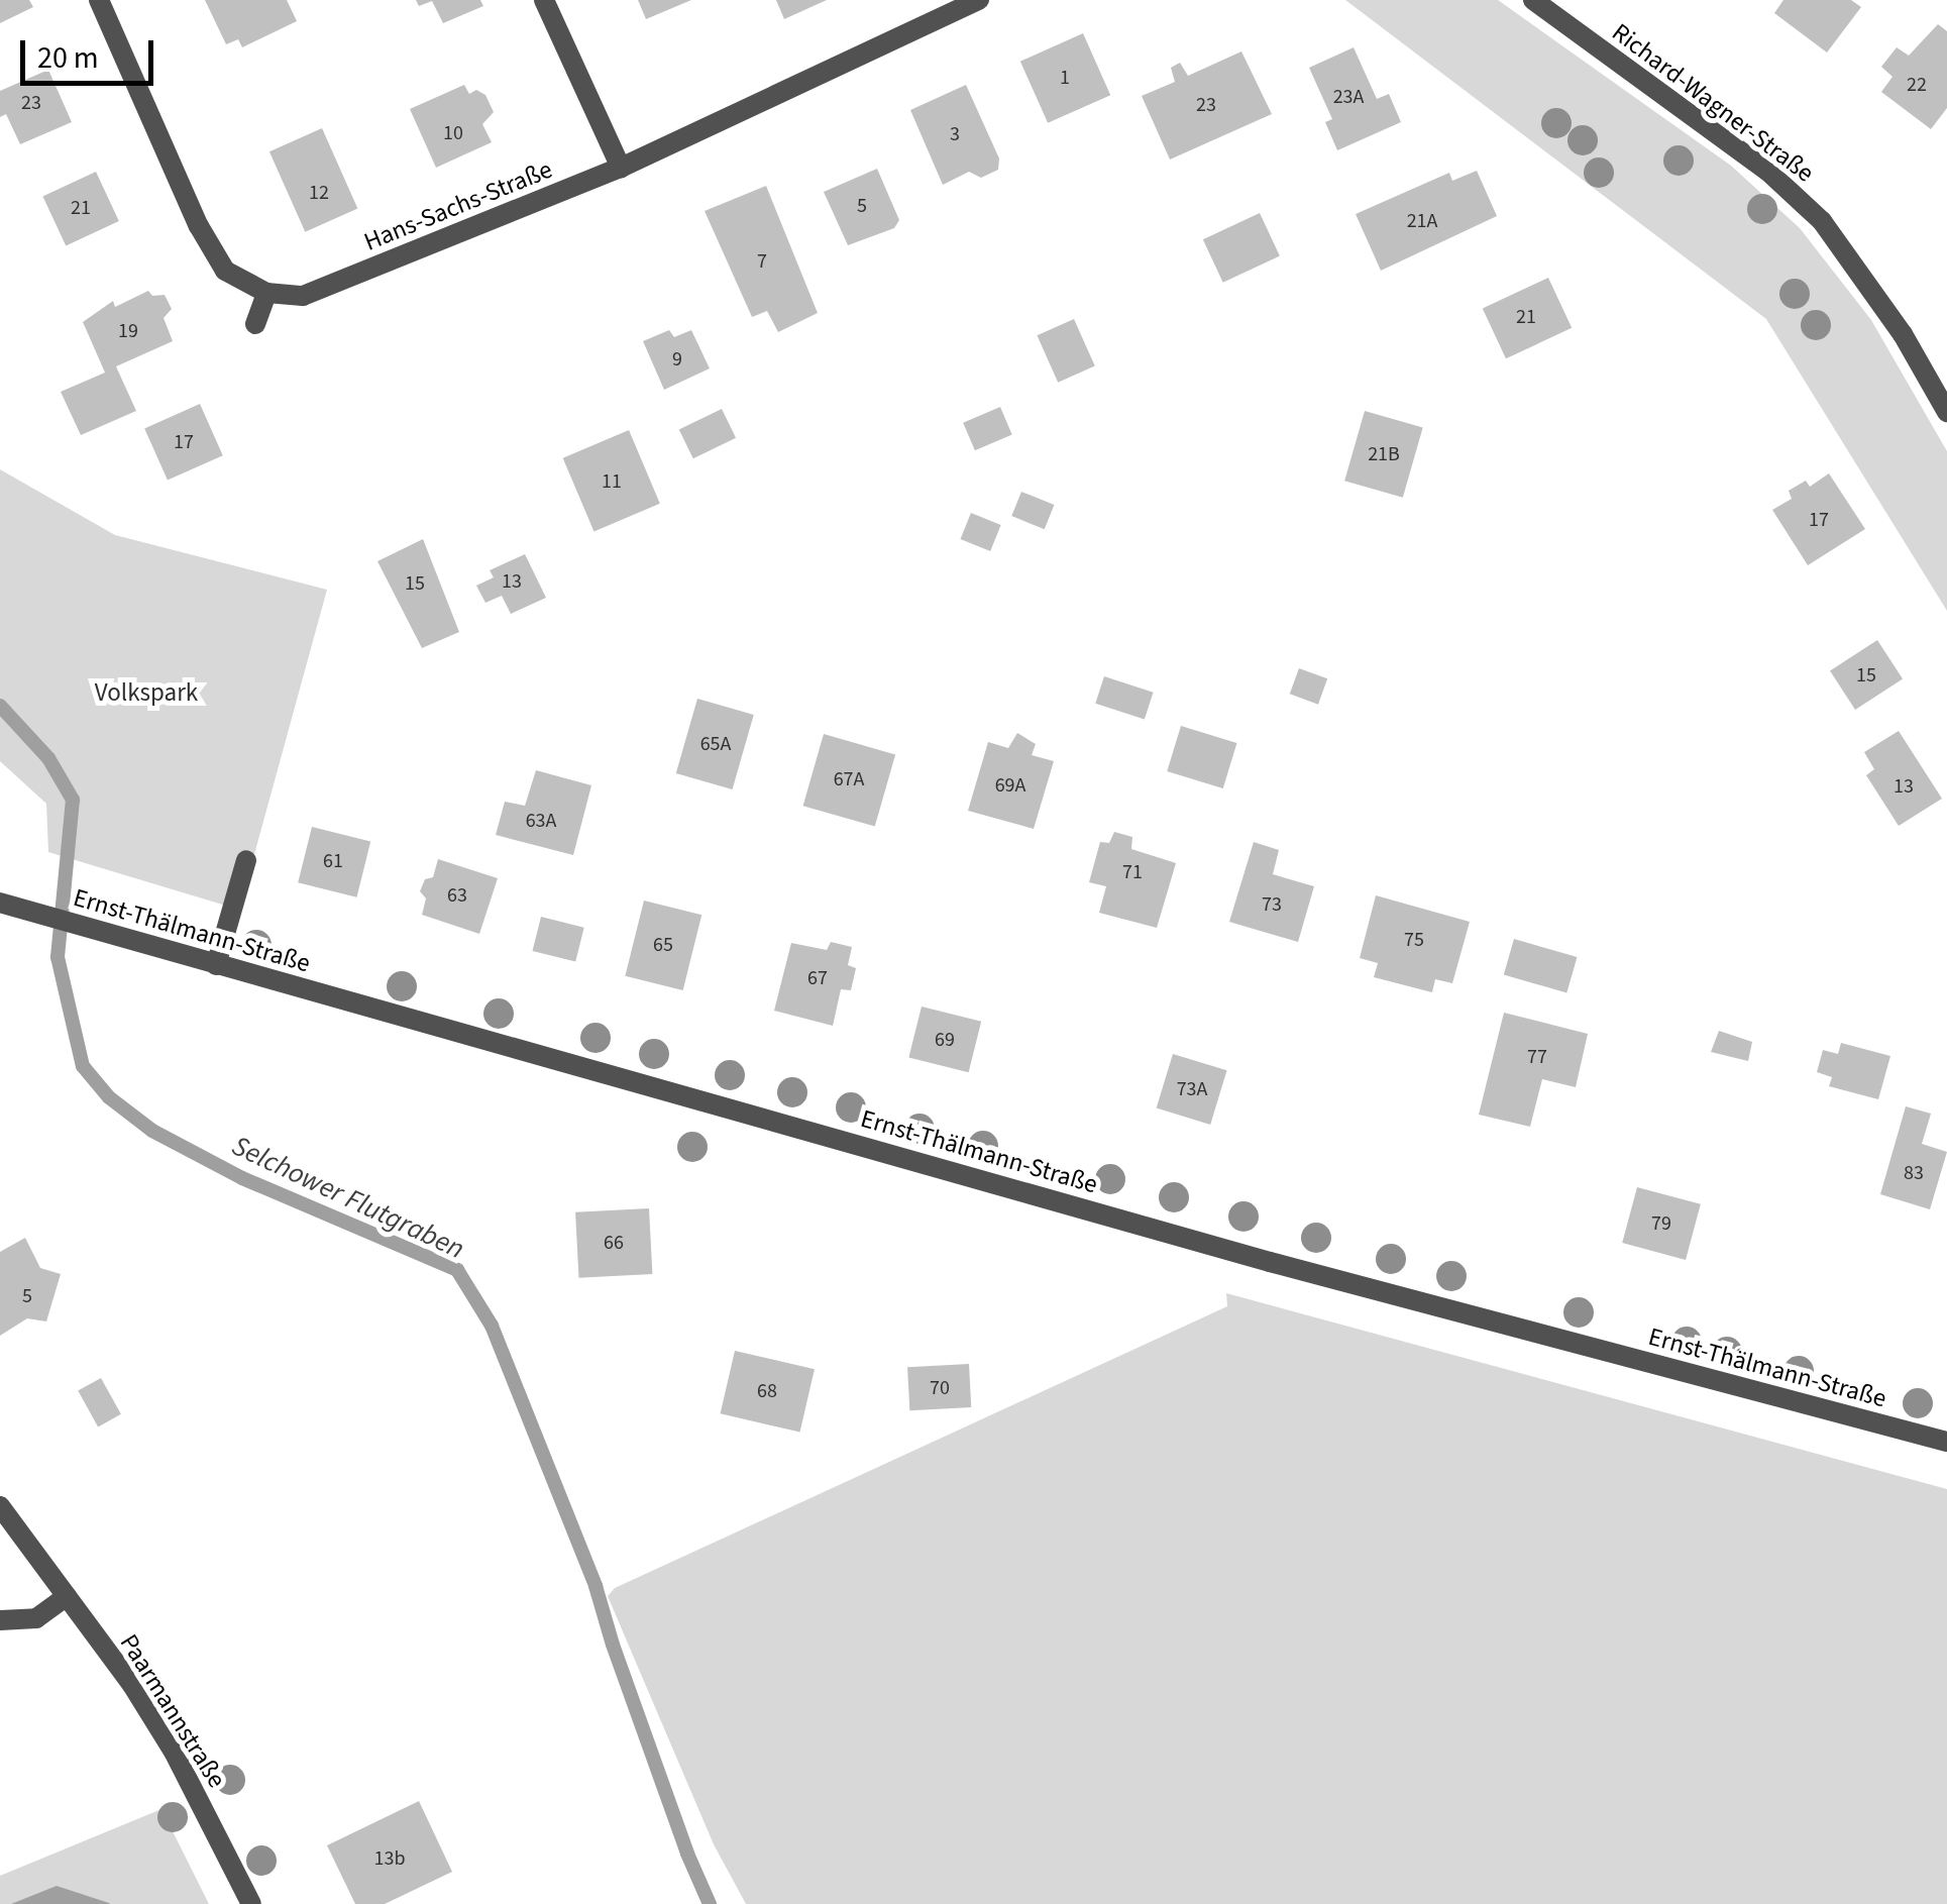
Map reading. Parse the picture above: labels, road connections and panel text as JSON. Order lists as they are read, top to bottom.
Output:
{
  "streets": {
    "street": [
      "Richard-Wagner-Straße",
      "Hans-Sachs-Straße",
      "Ernst-Thälmann-Straße",
      "Paarmannstraße"
    ]
  },
  "water": ["Selchower Flutgraben"],
  "parks": ["Volkspark"],
  "house_numbers": [
    "1",
    "22",
    "23A",
    "23",
    "23",
    "10",
    "3",
    "12",
    "5",
    "21",
    "21A",
    "7",
    "21",
    "19",
    "9",
    "17",
    "21B",
    "11",
    "17",
    "13",
    "15",
    "15",
    "65A",
    "67A",
    "69A",
    "13",
    "63A",
    "61",
    "71",
    "63",
    "73",
    "75",
    "65",
    "67",
    "69",
    "77",
    "73A",
    "83",
    "79",
    "66",
    "5",
    "70",
    "68",
    "13b"
  ],
  "scale_bar": "20 m"
}
